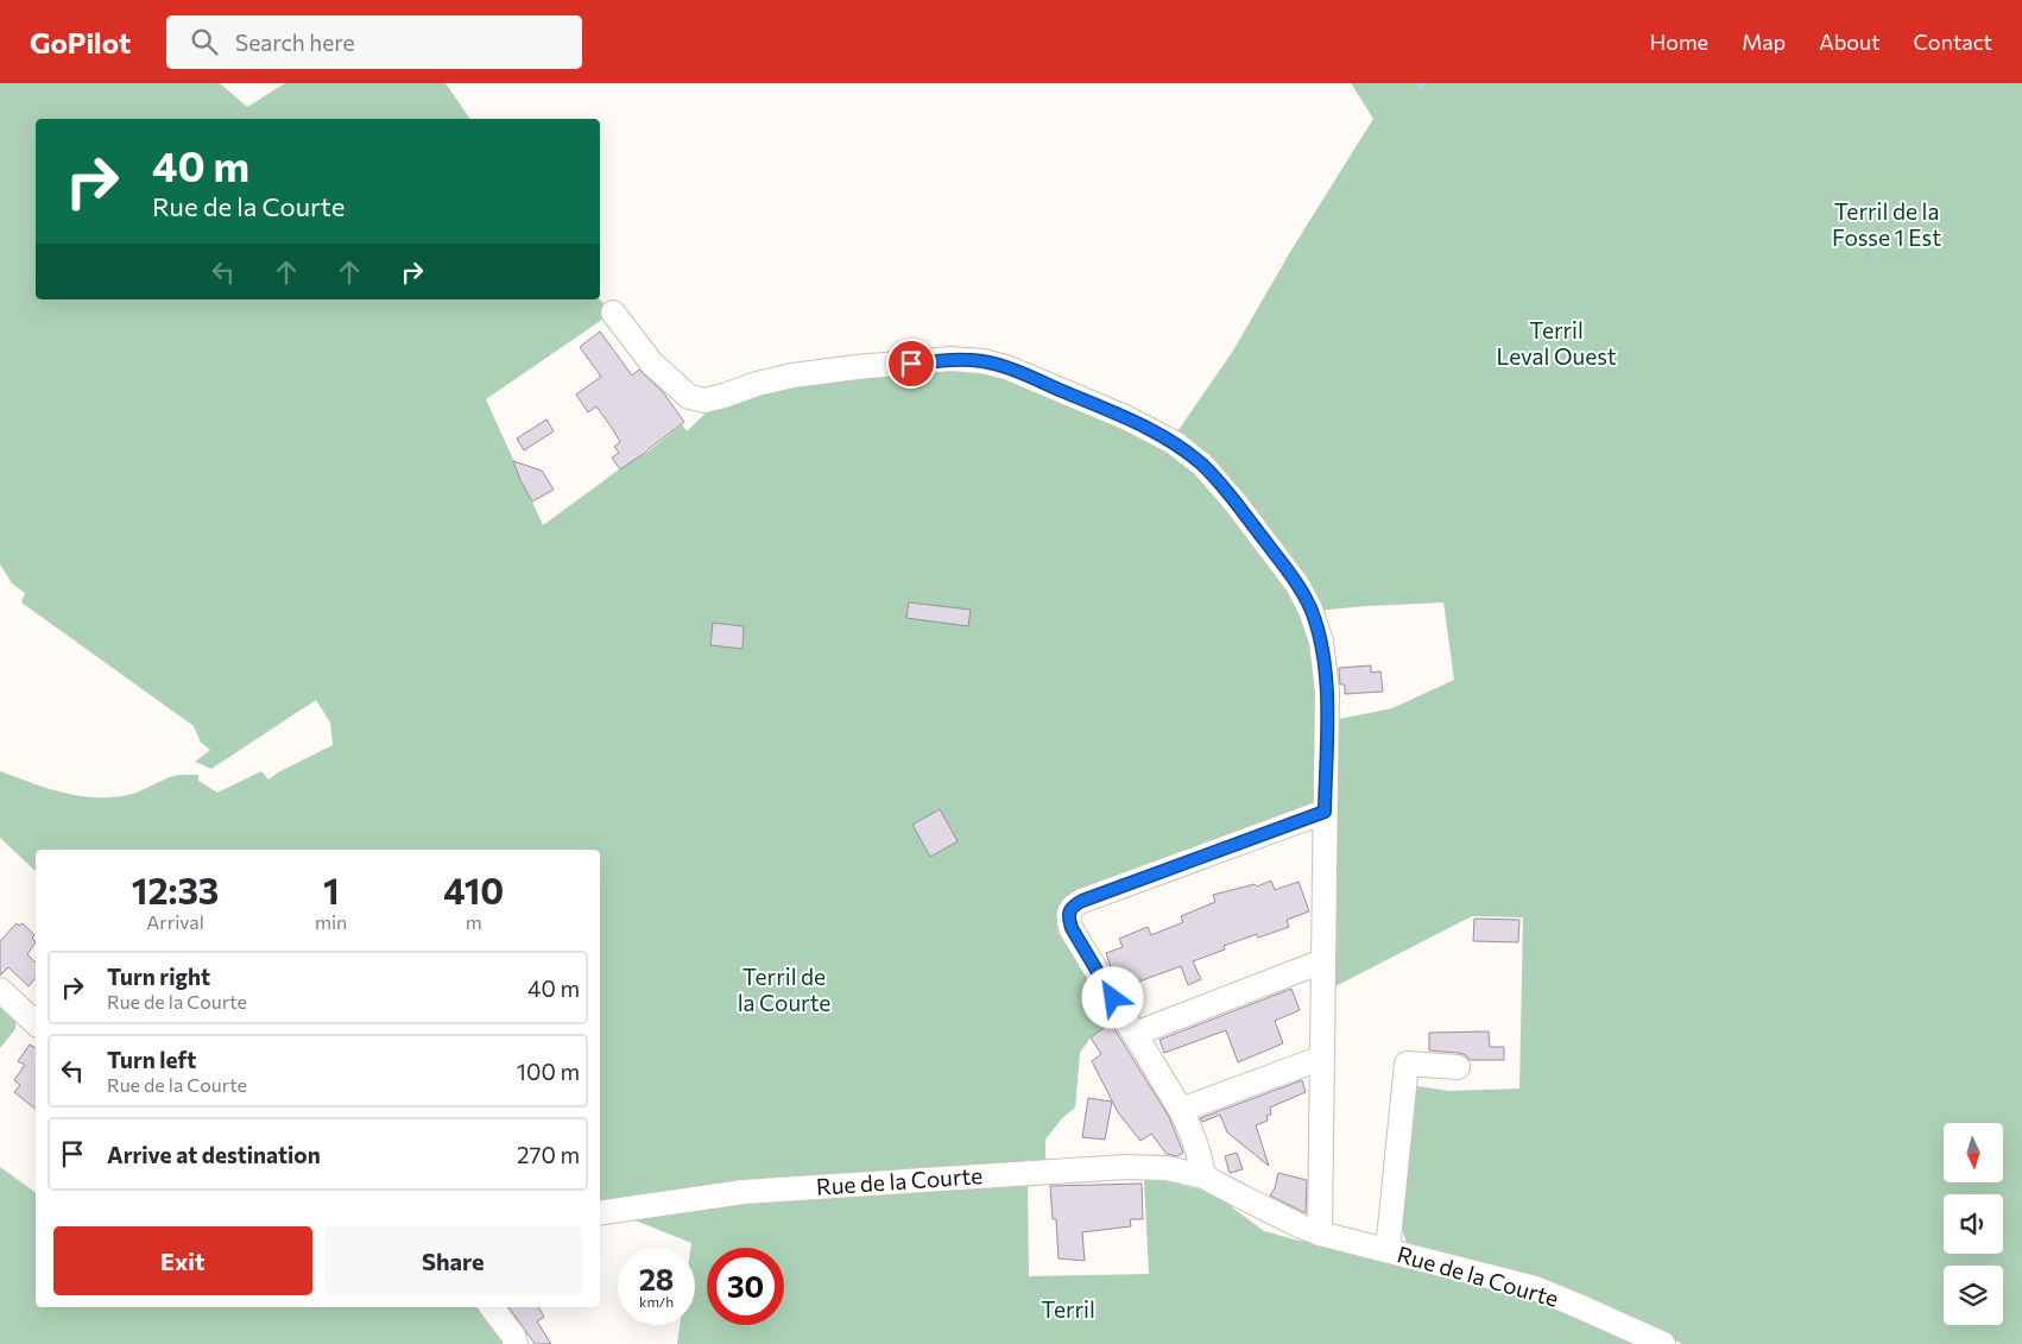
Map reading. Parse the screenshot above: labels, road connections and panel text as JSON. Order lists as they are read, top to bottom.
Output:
{
  "streets": {
    "street": ["Rue de la Courte"]
  },
  "parks": [
    "Terril de la Fosse 1 Est",
    "Terril Leval Ouest",
    "Terril de la Courte",
    "Terril"
  ],
  "north": "bottom",
  "page": {
    "header": "GoPilot",
    "search": "Search here",
    "nav": [
      "Home",
      "Map",
      "About",
      "Contact"
    ],
    "turn": ["40 m", "Rue de la Courte"],
    "eta": [
      "12:33",
      "Arrival",
      "1",
      "min",
      "410",
      "m"
    ],
    "list": [
      {
        "name": "Turn right",
        "note": "Rue de la Courte",
        "value": "40 m"
      },
      {
        "name": "Turn left",
        "note": "Rue de la Courte",
        "value": "100 m"
      },
      {
        "name": "Arrive at destination",
        "value": "270 m"
      }
    ],
    "buttons": ["Exit", "Share"],
    "speed": "28 km/h",
    "limit": "30"
  }
}
